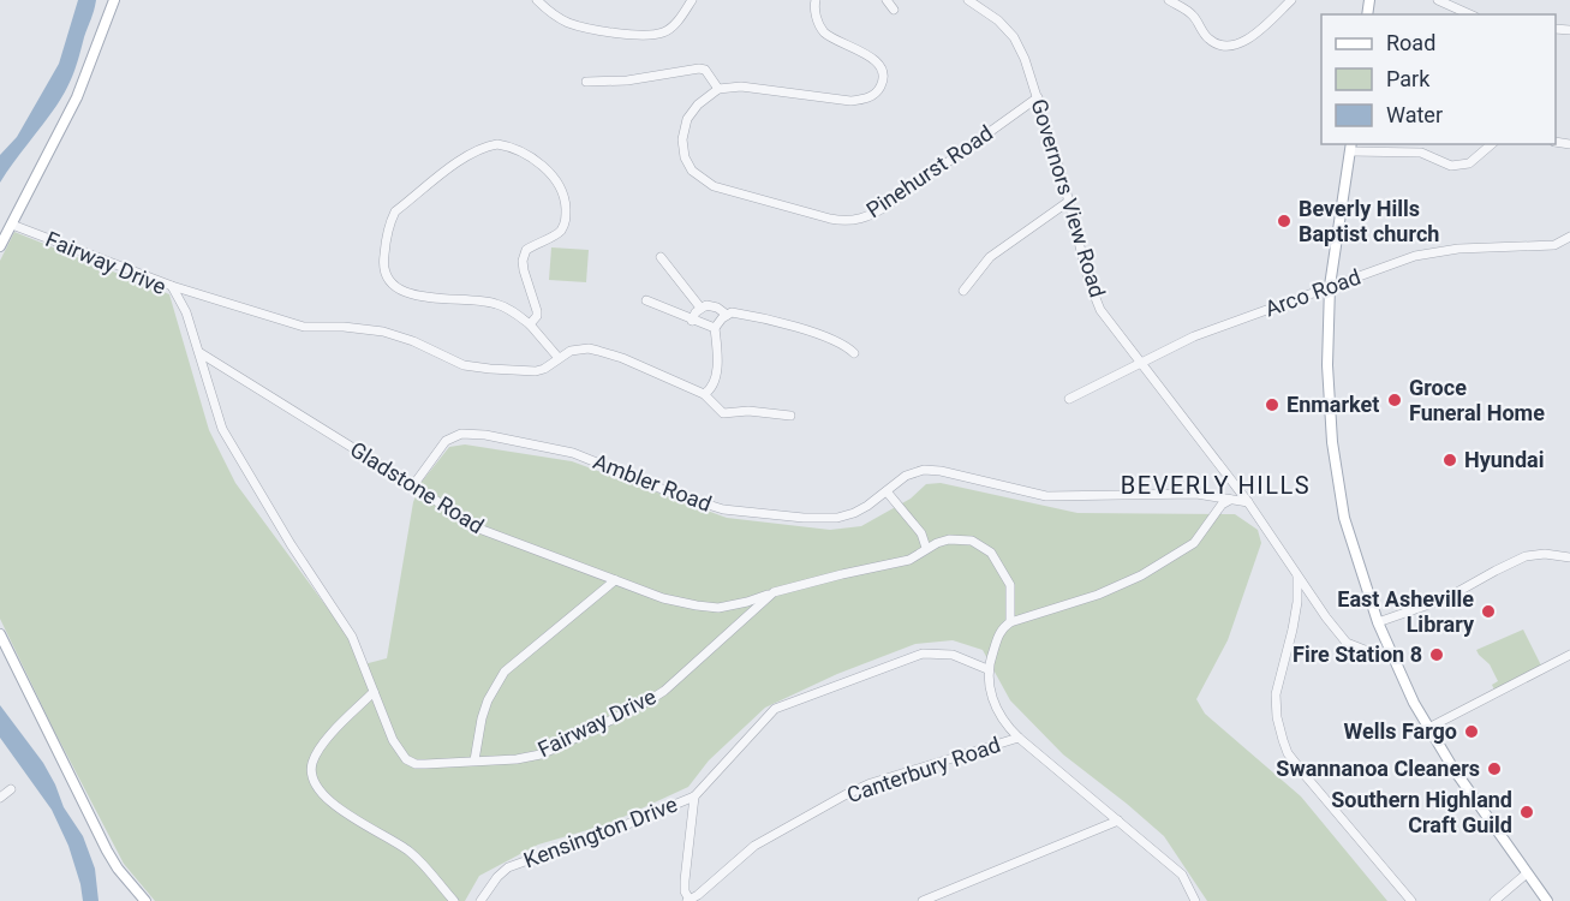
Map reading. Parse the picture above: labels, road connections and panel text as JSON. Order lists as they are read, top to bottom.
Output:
{
  "streets": {
    "street": [
      "Pinehurst Road",
      "Governors View Road",
      "Fairway Drive",
      "Arco Road",
      "Ambler Road",
      "Gladstone Road",
      "Canterbury Road",
      "Kensington Drive"
    ]
  },
  "crossings": [
    ["Pinehurst Road", "Governors View Road"],
    ["Governors View Road", "Arco Road"],
    ["Governors View Road", "Ambler Road"],
    ["Fairway Drive", "Gladstone Road"],
    ["Ambler Road", "Gladstone Road"]
  ],
  "districts": ["BEVERLY HILLS"],
  "places": [
    "Beverly Hills Baptist church",
    "Groce Funeral Home",
    "Enmarket",
    "Hyundai",
    "East Asheville Library",
    "Fire Station 8",
    "Wells Fargo",
    "Swannanoa Cleaners",
    "Southern Highland Craft Guild"
  ],
  "legend": ["Road", "Park", "Water"]
}
